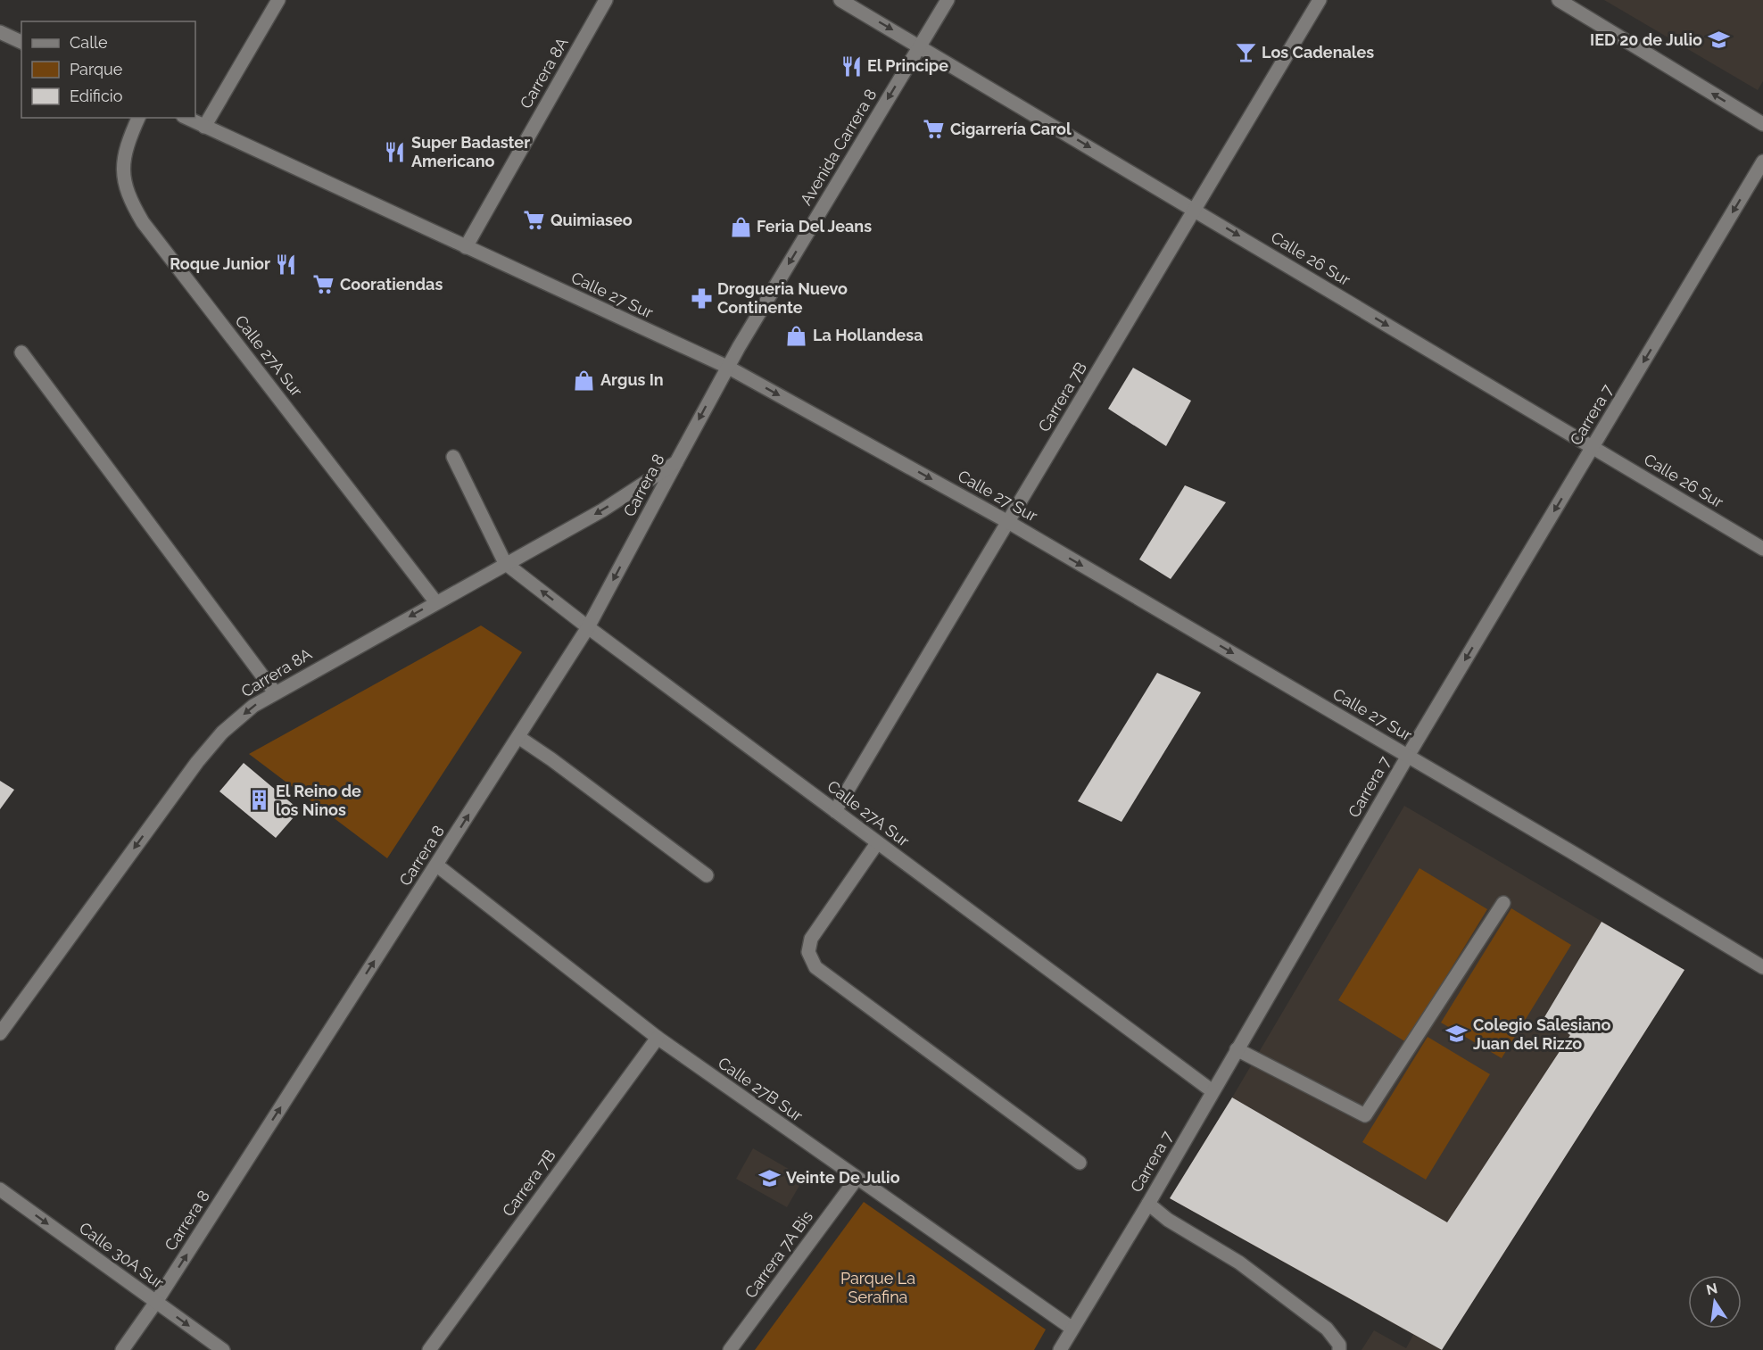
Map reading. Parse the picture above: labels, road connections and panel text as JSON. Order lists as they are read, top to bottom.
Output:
{
  "streets": {
    "street": [
      "Carrera 8A",
      "Avenida Carrera 8",
      "Calle 26 Sur",
      "Calle 27 Sur",
      "Calle 27A Sur",
      "Carrera 7B",
      "Carrera 7",
      "Carrera 8",
      "Calle 27B Sur",
      "Carrera 7A Bis",
      "Calle 30A Sur"
    ]
  },
  "crossings": [
    ["Carrera 8A", "Calle 27 Sur"],
    ["Carrera 8A", "Calle 27A Sur"],
    ["Carrera 8A", "Carrera 8"],
    ["Avenida Carrera 8", "Calle 26 Sur"],
    ["Avenida Carrera 8", "Calle 27 Sur"],
    ["Avenida Carrera 8", "Carrera 8"],
    ["Calle 26 Sur", "Carrera 7B"],
    ["Calle 26 Sur", "Carrera 7"],
    ["Calle 27 Sur", "Carrera 7B"],
    ["Calle 27 Sur", "Carrera 7"],
    ["Calle 27 Sur", "Carrera 8"],
    ["Calle 27A Sur", "Carrera 7B"],
    ["Calle 27A Sur", "Carrera 7"],
    ["Calle 27A Sur", "Carrera 8"],
    ["Carrera 7B", "Calle 27B Sur"],
    ["Carrera 7", "Calle 27B Sur"],
    ["Carrera 8", "Calle 27B Sur"],
    ["Carrera 8", "Calle 30A Sur"],
    ["Calle 27B Sur", "Carrera 7A Bis"]
  ],
  "one_way": [
    "Carrera 8A",
    "Avenida Carrera 8",
    "Calle 26 Sur",
    "Calle 27 Sur",
    "Carrera 7",
    "Calle 30A Sur"
  ],
  "parks": ["Parque La Serafina"],
  "places": {
    "school or university": ["IED 20 de Julio", "Colegio Salesiano Juan del Rizzo", "Veinte De Julio"],
    "bar": ["Los Cadenales"],
    "restaurant": ["El Principe", "Super Badaster Americano", "Roque Junior"],
    "supermarket": ["Cigarrería Carol", "Quimiaseo", "Cooratiendas"],
    "shop": ["Feria Del Jeans", "La Hollandesa", "Argus In"],
    "pharmacy": ["Drogueria Nuevo Continente"],
    "building": ["El Reino de los Ninos"]
  },
  "legend": ["Calle", "Parque", "Edificio"],
  "north": "top"
}
